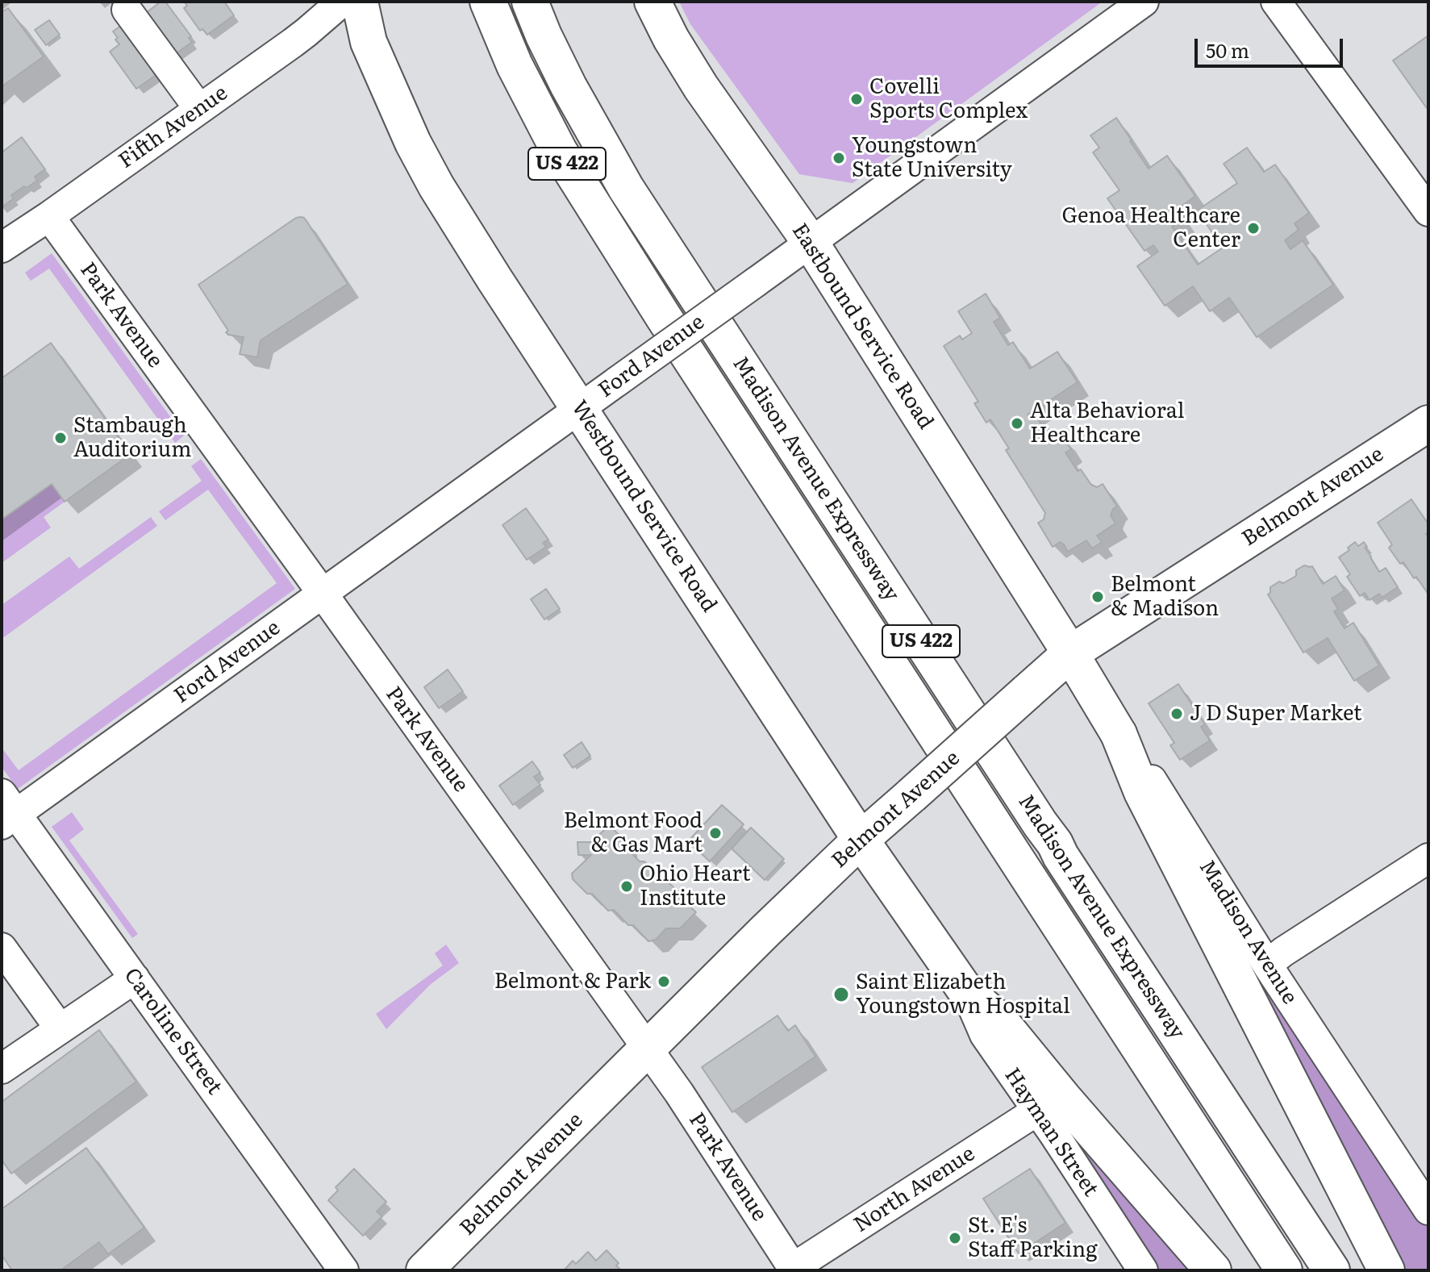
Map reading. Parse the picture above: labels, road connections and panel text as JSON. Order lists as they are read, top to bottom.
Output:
{
  "streets": {
    "main road": [
      "US 422",
      "Eastbound Service Road",
      "Madison Avenue Expressway",
      "Belmont Avenue",
      "Westbound Service Road",
      "Madison Avenue"
    ],
    "street": [
      "Fifth Avenue",
      "Park Avenue",
      "Ford Avenue",
      "Caroline Street",
      "Hayman Street",
      "North Avenue"
    ]
  },
  "crossings": [
    ["Fifth Avenue", "Park Avenue"],
    ["Park Avenue", "Ford Avenue"],
    ["Park Avenue", "Belmont Avenue"],
    ["Park Avenue", "North Avenue"],
    ["Eastbound Service Road", "Ford Avenue"],
    ["Eastbound Service Road", "Belmont Avenue"],
    ["Eastbound Service Road", "Madison Avenue"],
    ["Ford Avenue", "Westbound Service Road"],
    ["Ford Avenue", "Caroline Street"],
    ["Belmont Avenue", "Westbound Service Road"],
    ["Belmont Avenue", "Madison Avenue"],
    ["Westbound Service Road", "Hayman Street"],
    ["Westbound Service Road", "North Avenue"],
    ["Hayman Street", "North Avenue"]
  ],
  "places": [
    "Covelli Sports Complex",
    "Youngstown State University",
    "Genoa Healthcare Center",
    "Alta Behavioral Healthcare",
    "Stambaugh Auditorium",
    "Belmont & Madison",
    "J D Super Market",
    "Belmont Food & Gas Mart",
    "Ohio Heart Institute",
    "Belmont & Park",
    "Saint Elizabeth Youngstown Hospital",
    "St. E's Staff Parking"
  ],
  "scale_bar": "50 m"
}
